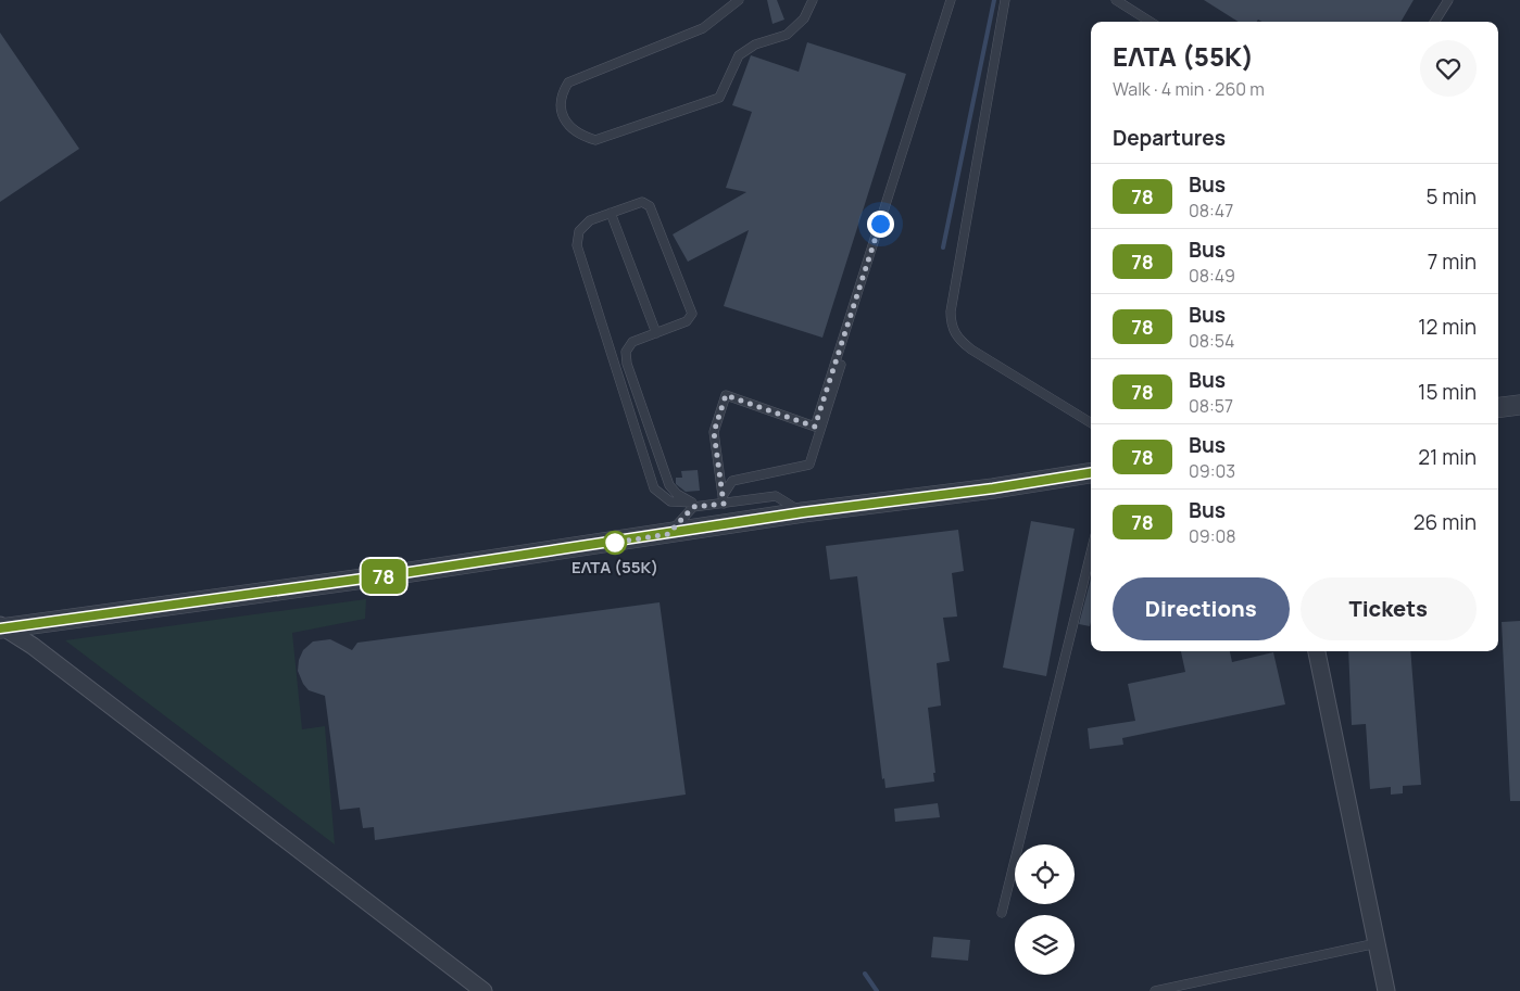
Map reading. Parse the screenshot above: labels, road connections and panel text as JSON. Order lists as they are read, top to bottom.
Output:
{
  "places": ["ΕΛΤΑ (55Κ)"],
  "lines": ["bus line 78"],
  "page": {
    "on_map": "78",
    "heading": [
      ["ΕΛΤΑ (55Κ)", "Walk · 4 min · 260 m"],
      "Departures"
    ],
    "list": [
      {
        "mark": "78",
        "name": "Bus",
        "note": "08:47",
        "value": "5 min"
      },
      {
        "mark": "78",
        "name": "Bus",
        "note": "08:49",
        "value": "7 min"
      },
      {
        "mark": "78",
        "name": "Bus",
        "note": "08:54",
        "value": "12 min"
      },
      {
        "mark": "78",
        "name": "Bus",
        "note": "08:57",
        "value": "15 min"
      },
      {
        "mark": "78",
        "name": "Bus",
        "note": "09:03",
        "value": "21 min"
      },
      {
        "mark": "78",
        "name": "Bus",
        "note": "09:08",
        "value": "26 min"
      }
    ],
    "buttons": ["Directions", "Tickets"]
  }
}
